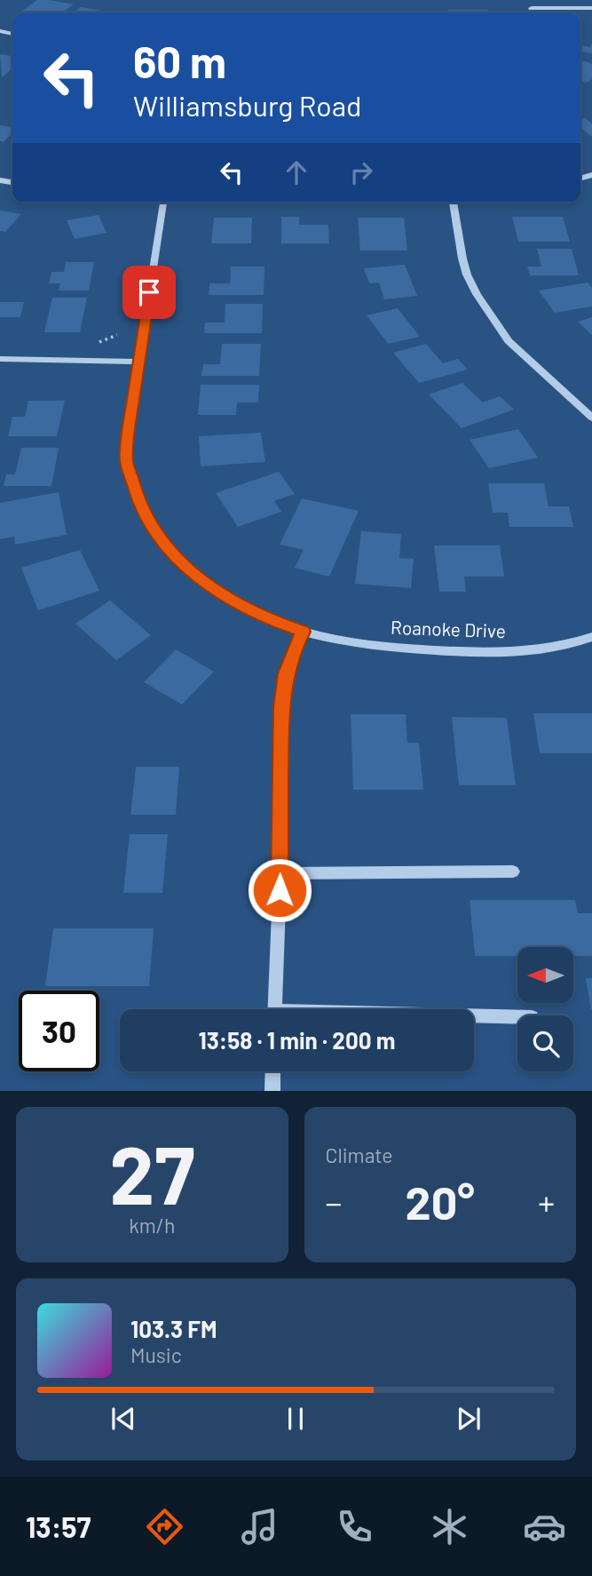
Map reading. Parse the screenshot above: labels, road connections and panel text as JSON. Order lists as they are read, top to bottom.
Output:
{
  "streets": {
    "street": ["Roanoke Drive"]
  },
  "north": "left",
  "page": {
    "turn": ["60 m", "Williamsburg Road"],
    "limit": "30",
    "trip": "13:58 · 1 min · 200 m",
    "tile": [
      ["27", "km/h"],
      "Climate"
    ],
    "heat": ["−", "20°", "+"],
    "song": ["103.3 FM", "Music"],
    "tabs": "13:57"
  }
}
